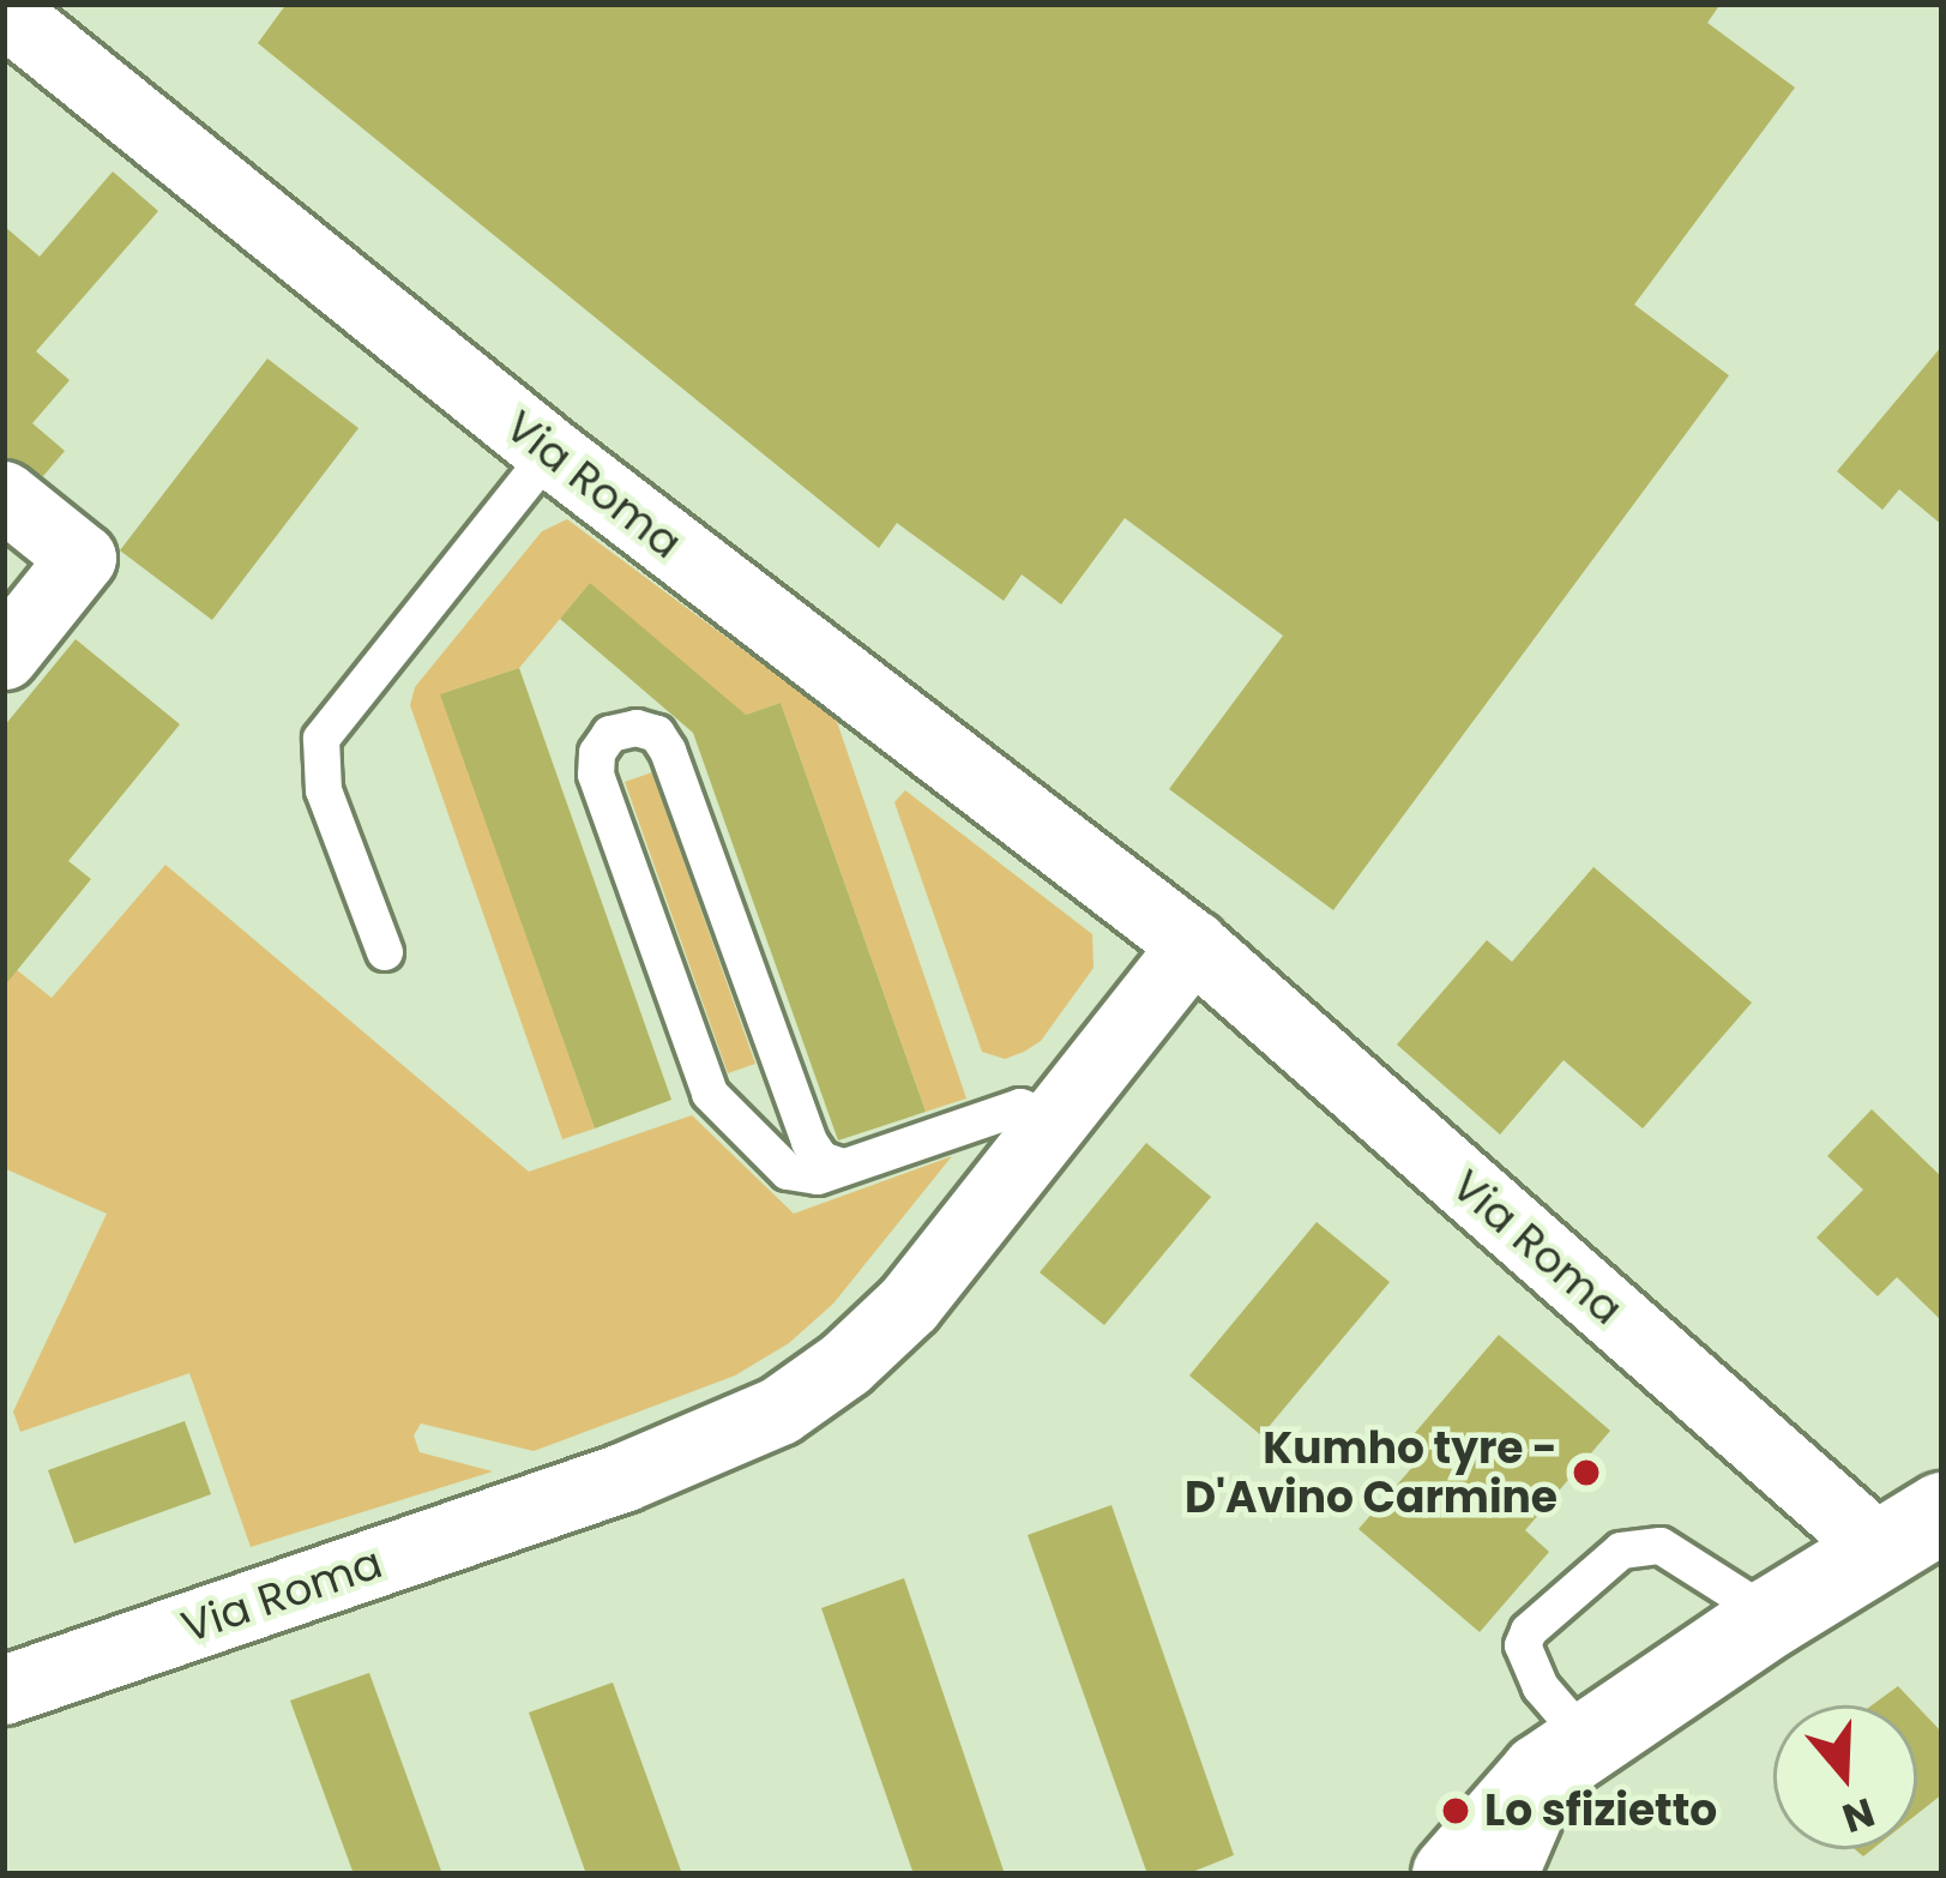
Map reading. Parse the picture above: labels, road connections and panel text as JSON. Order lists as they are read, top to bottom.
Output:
{
  "streets": {
    "street": ["Via Roma"]
  },
  "places": ["Kumho tyre - D'Avino Carmine", "Lo sfizietto"],
  "north": "bottom"
}
